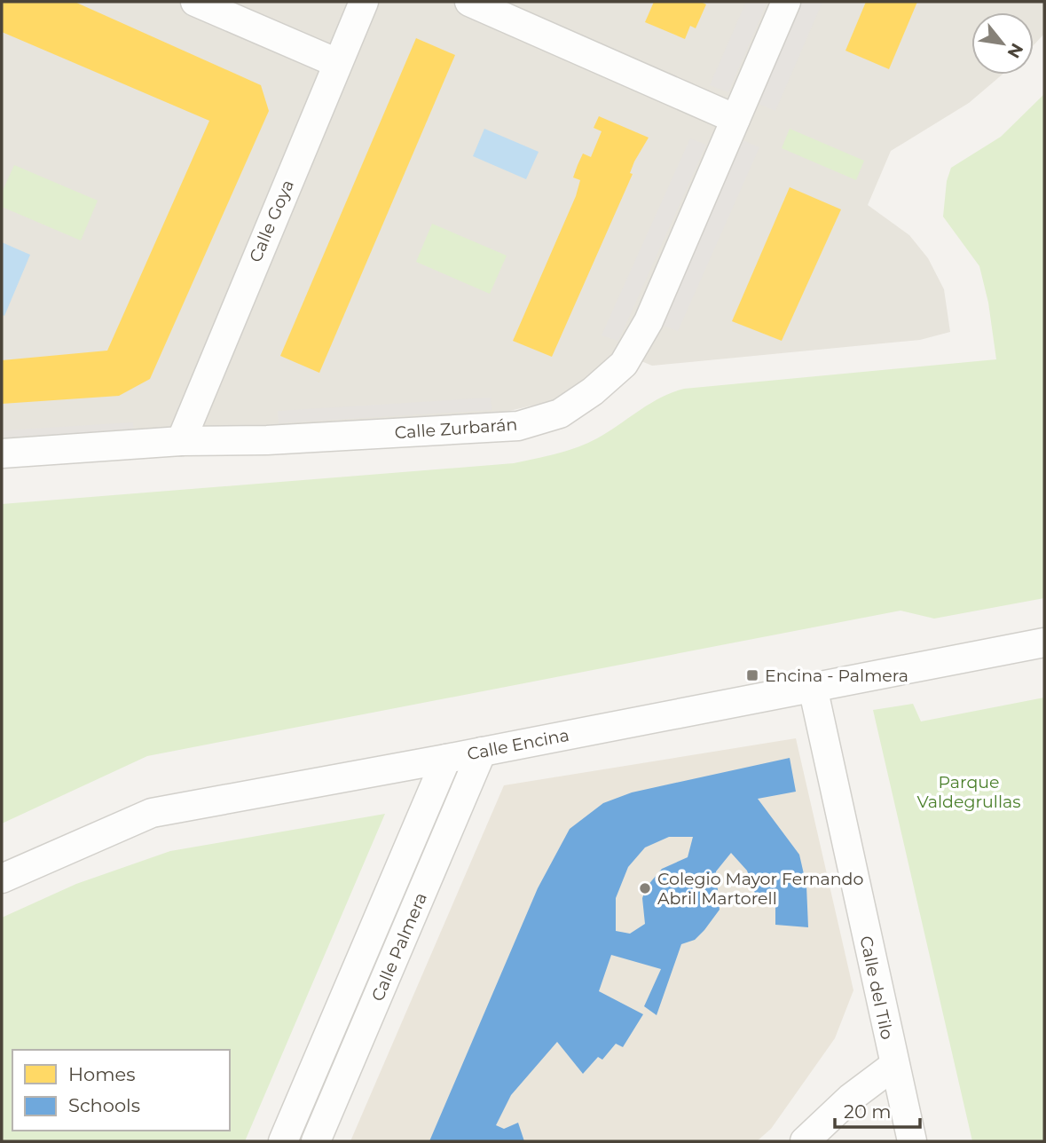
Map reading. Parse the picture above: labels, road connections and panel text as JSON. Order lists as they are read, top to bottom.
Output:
{
  "streets": {
    "street": [
      "Calle Goya",
      "Calle Zurbarán",
      "Calle Encina",
      "Calle Palmera",
      "Calle del Tilo"
    ]
  },
  "crossings": [
    ["Calle Goya", "Calle Zurbarán"],
    ["Calle Encina", "Calle Palmera"],
    ["Calle Encina", "Calle del Tilo"]
  ],
  "parks": ["Parque Valdegrullas"],
  "places": {
    "transit": ["Encina - Palmera"],
    "other": ["Colegio Mayor Fernando Abril Martorell"]
  },
  "legend": ["Homes", "Schools"],
  "scale_bar": "20 m",
  "north": "bottom right"
}
